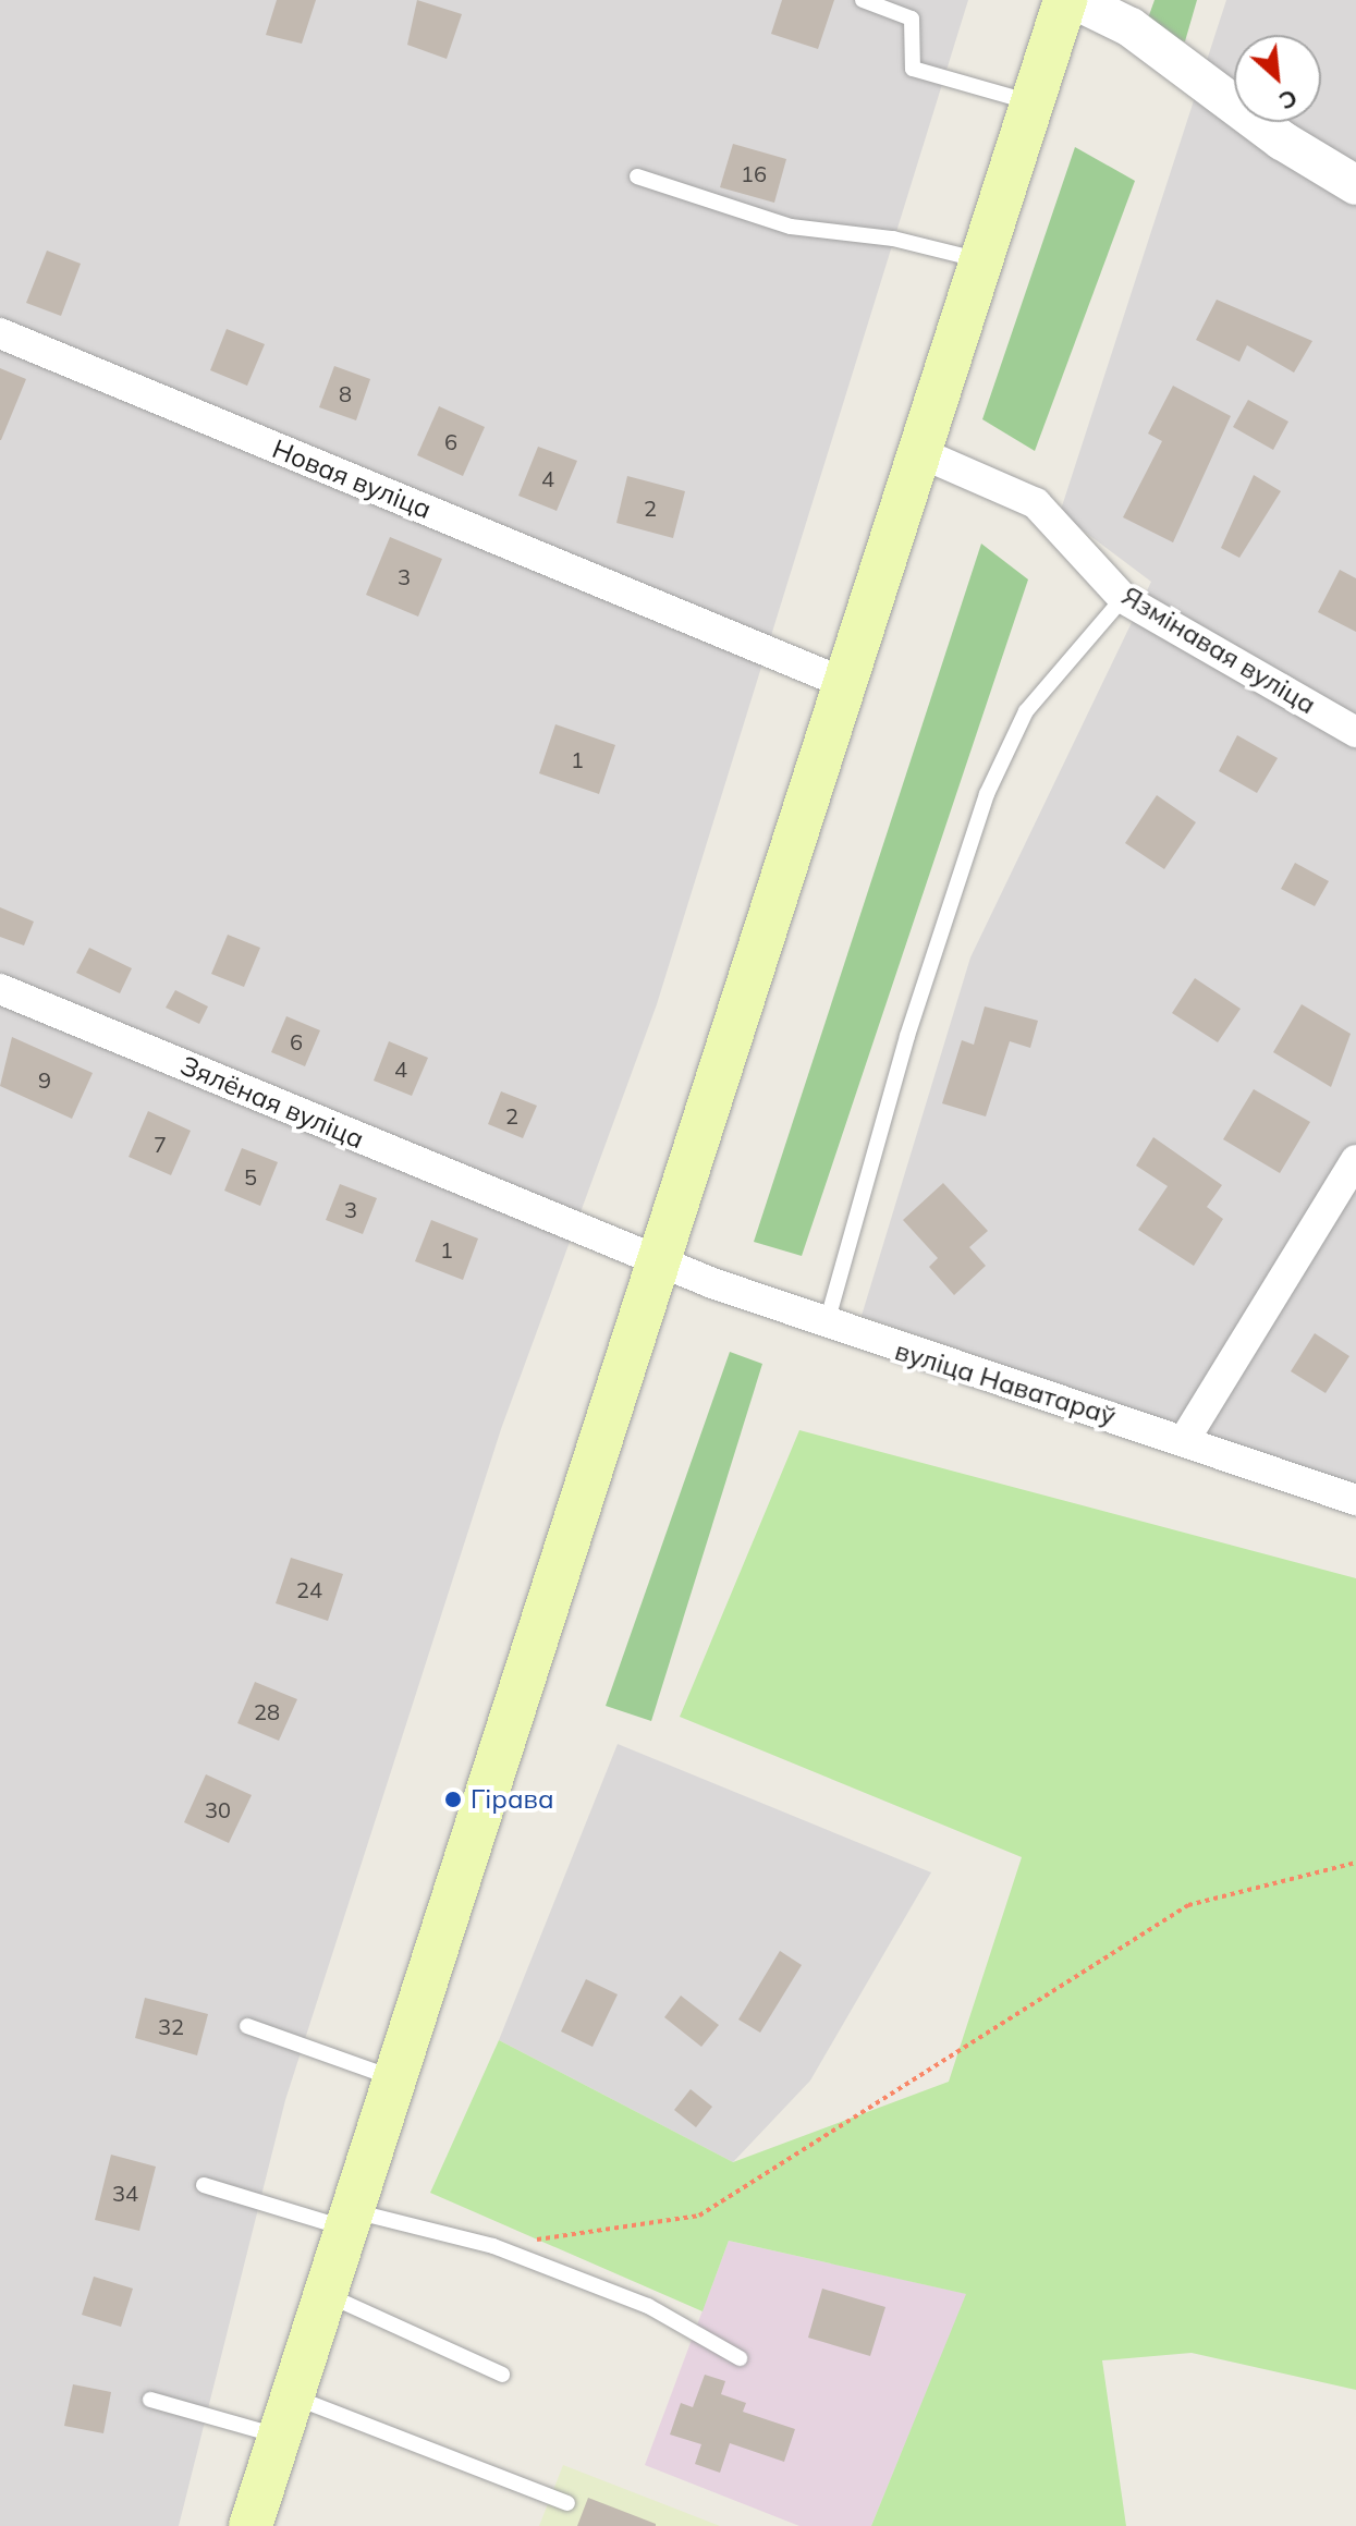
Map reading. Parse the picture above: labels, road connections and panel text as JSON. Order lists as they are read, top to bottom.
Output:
{
  "streets": {
    "street": [
      "Новая вуліца",
      "Язмінавая вуліца",
      "Зялёная вуліца",
      "вуліца Наватараў"
    ]
  },
  "crossings": [
    ["Зялёная вуліца", "вуліца Наватараў"]
  ],
  "places": ["Гірава"],
  "house_numbers": [
    "16",
    "8",
    "6",
    "4",
    "2",
    "3",
    "1",
    "6",
    "4",
    "9",
    "2",
    "7",
    "5",
    "3",
    "1",
    "24",
    "28",
    "30",
    "32",
    "34"
  ],
  "north": "bottom right"
}
